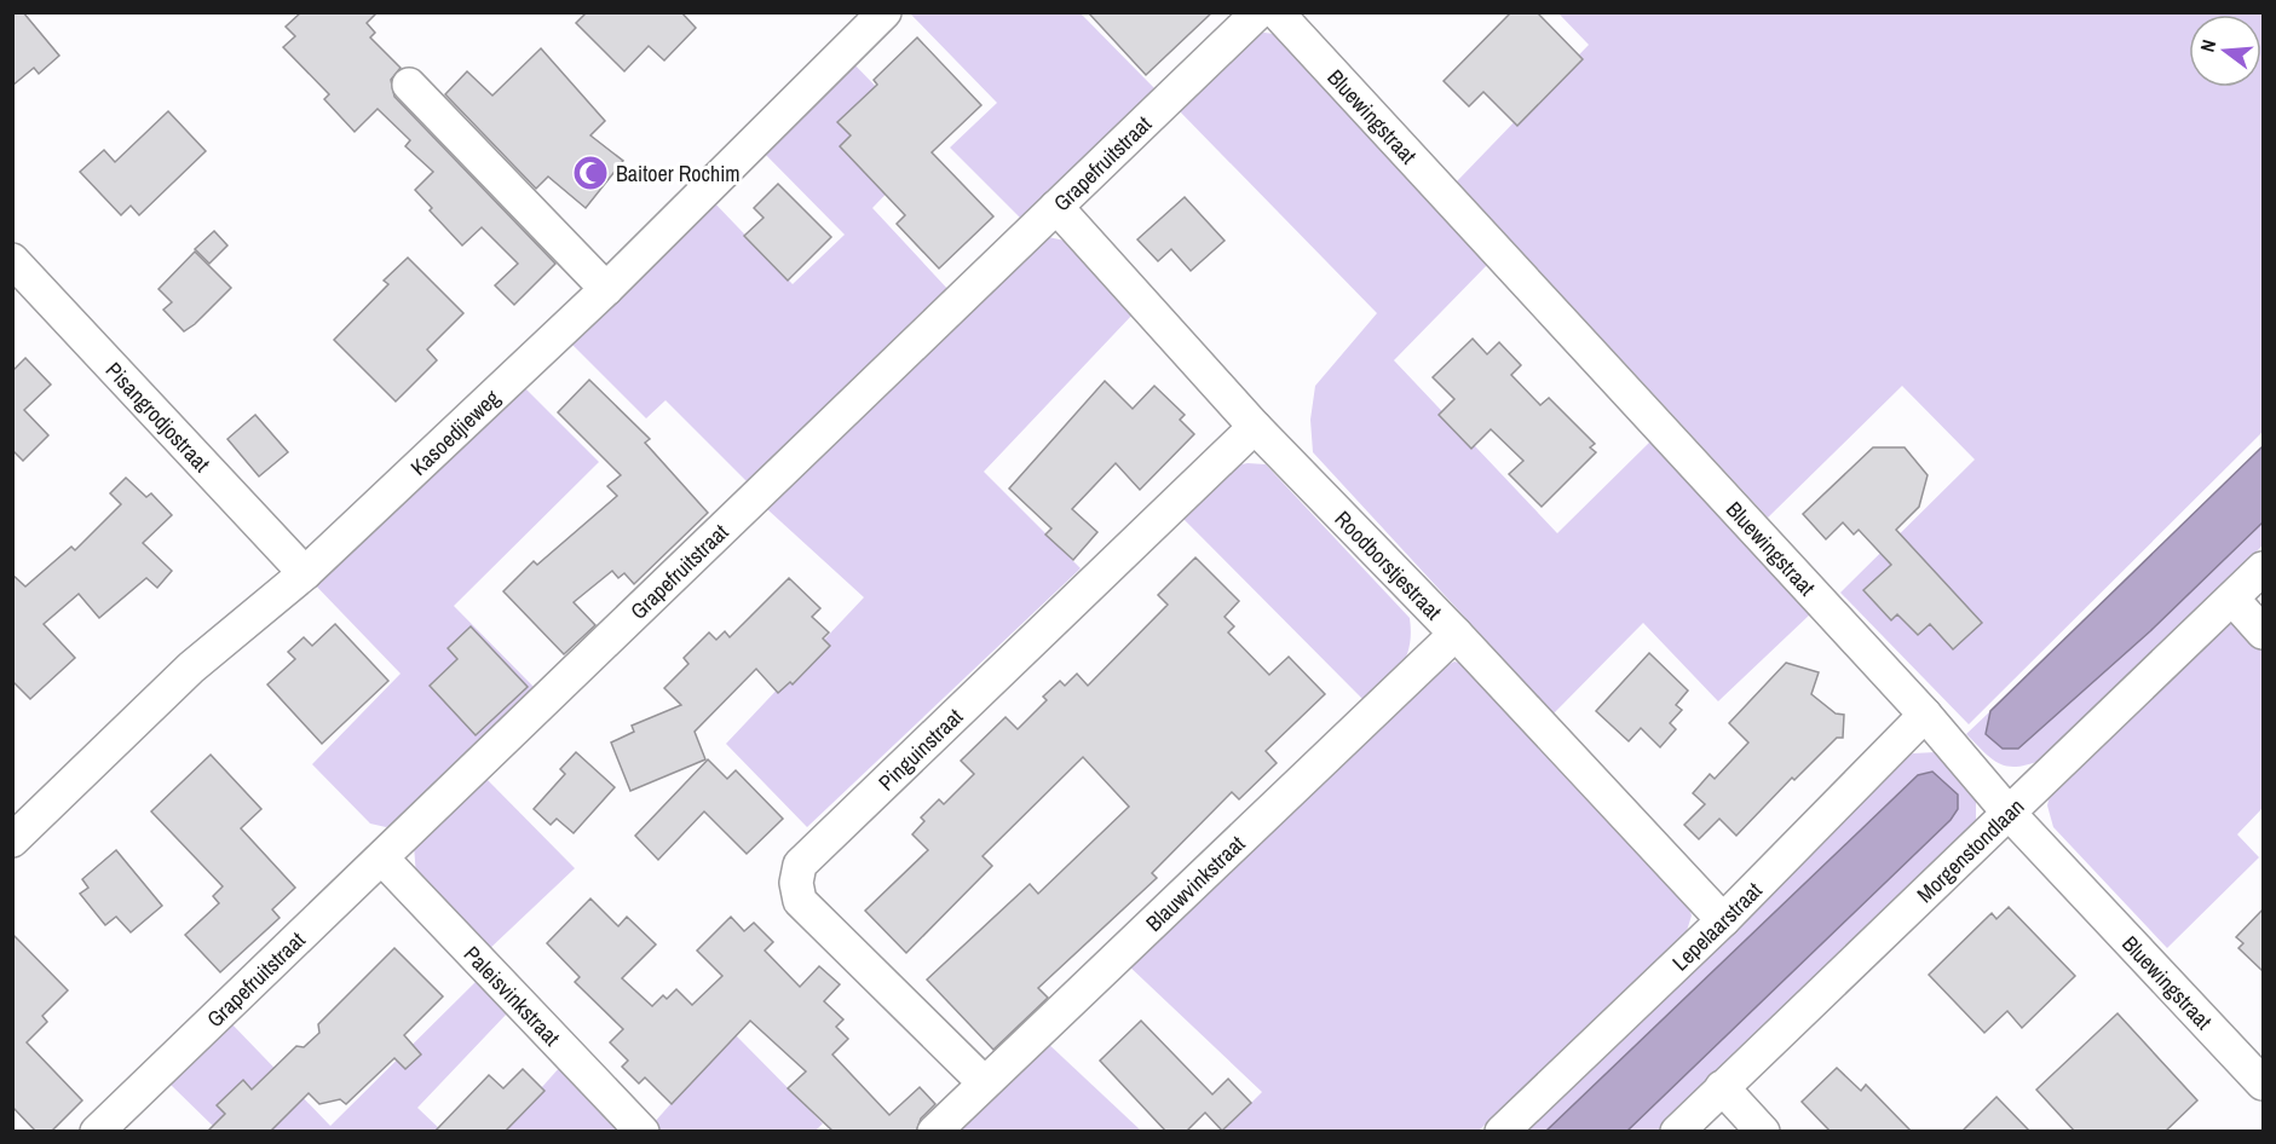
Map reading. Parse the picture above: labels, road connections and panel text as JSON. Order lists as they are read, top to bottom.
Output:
{
  "streets": {
    "street": [
      "Bluewingstraat",
      "Grapefruitstraat",
      "Pisangrodjostraat",
      "Kasoedjieweg",
      "Roodborstjestraat",
      "Pinguinstraat",
      "Morgenstondlaan",
      "Blauwvinkstraat",
      "Lepelaarstraat",
      "Paleisvinkstraat"
    ]
  },
  "crossings": [
    ["Bluewingstraat", "Morgenstondlaan"],
    ["Bluewingstraat", "Lepelaarstraat"],
    ["Grapefruitstraat", "Roodborstjestraat"],
    ["Grapefruitstraat", "Paleisvinkstraat"],
    ["Pisangrodjostraat", "Kasoedjieweg"],
    ["Roodborstjestraat", "Pinguinstraat"],
    ["Roodborstjestraat", "Blauwvinkstraat"],
    ["Roodborstjestraat", "Lepelaarstraat"],
    ["Pinguinstraat", "Blauwvinkstraat"]
  ],
  "places": {
    "mosque": ["Baitoer Rochim"]
  },
  "north": "left"
}
